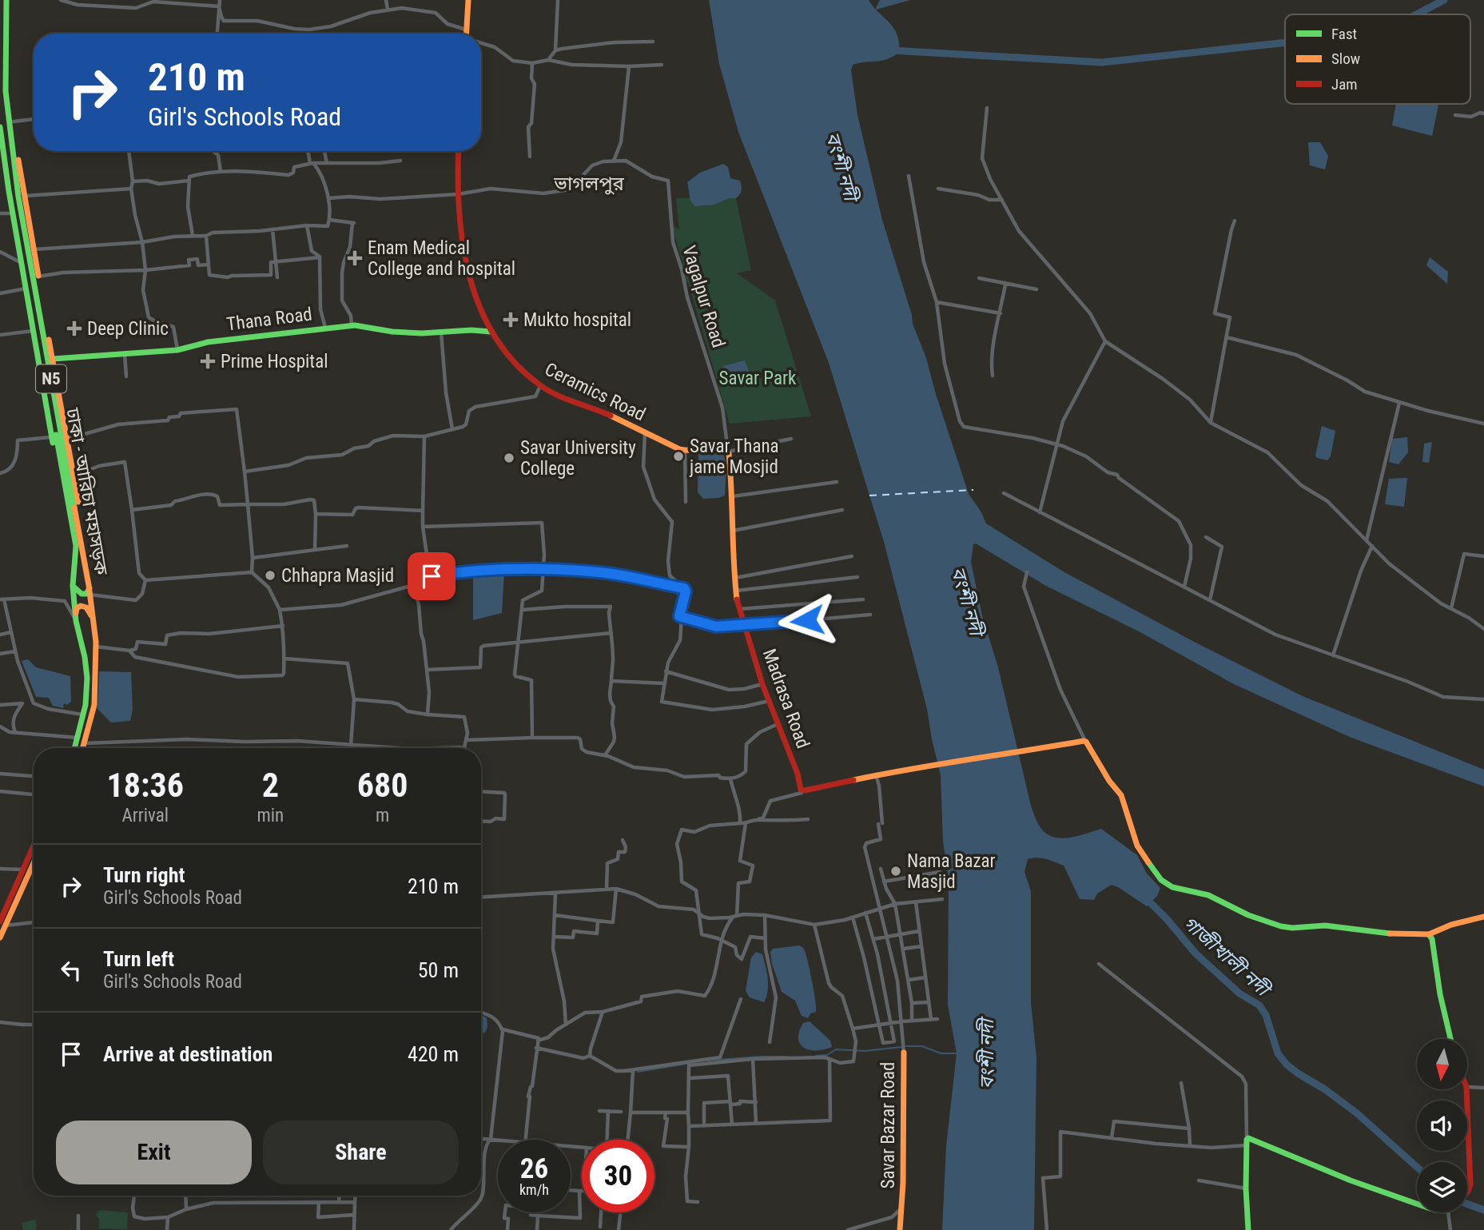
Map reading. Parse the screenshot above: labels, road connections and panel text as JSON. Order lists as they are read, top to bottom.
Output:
{
  "streets": {
    "main road": [
      "Thana Road",
      "N5",
      "Ceramics Road",
      "ঢাকা - আরিচা মহাসড়ক",
      "Madrasa Road",
      "Savar Bazar Road"
    ],
    "street": ["Vagalpur Road"]
  },
  "crossings": [
    ["Vagalpur Road", "Ceramics Road"],
    ["Vagalpur Road", "Madrasa Road"],
    ["Thana Road", "Ceramics Road"],
    ["Ceramics Road", "Madrasa Road"]
  ],
  "districts": ["ভাগলপুর"],
  "water": ["বংশী নদী", "গাজীখালী নদী"],
  "parks": ["Savar Park"],
  "places": {
    "health": [
      "Enam Medical College and hospital",
      "Mukto hospital",
      "Deep Clinic",
      "Prime Hospital"
    ],
    "other": [
      "Savar Thana jame Mosjid",
      "Savar University College",
      "Chhapra Masjid",
      "Nama Bazar Masjid"
    ]
  },
  "legend": ["Fast", "Slow", "Jam"],
  "north": "bottom",
  "page": {
    "turn": ["210 m", "Girl's Schools Road"],
    "eta": [
      "18:36",
      "Arrival",
      "2",
      "min",
      "680",
      "m"
    ],
    "list": [
      {
        "name": "Turn right",
        "note": "Girl's Schools Road",
        "value": "210 m"
      },
      {
        "name": "Turn left",
        "note": "Girl's Schools Road",
        "value": "50 m"
      },
      {
        "name": "Arrive at destination",
        "value": "420 m"
      }
    ],
    "buttons": ["Exit", "Share"],
    "speed": "26 km/h",
    "limit": "30"
  }
}
